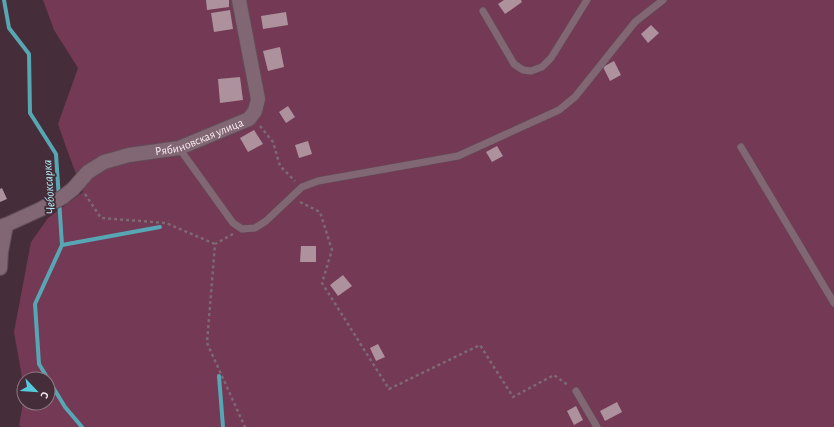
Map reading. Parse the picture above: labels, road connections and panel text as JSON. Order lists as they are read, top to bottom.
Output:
{
  "streets": {
    "street": ["Рябиновская улица"]
  },
  "water": ["Чебоксарка"],
  "north": "bottom right"
}
